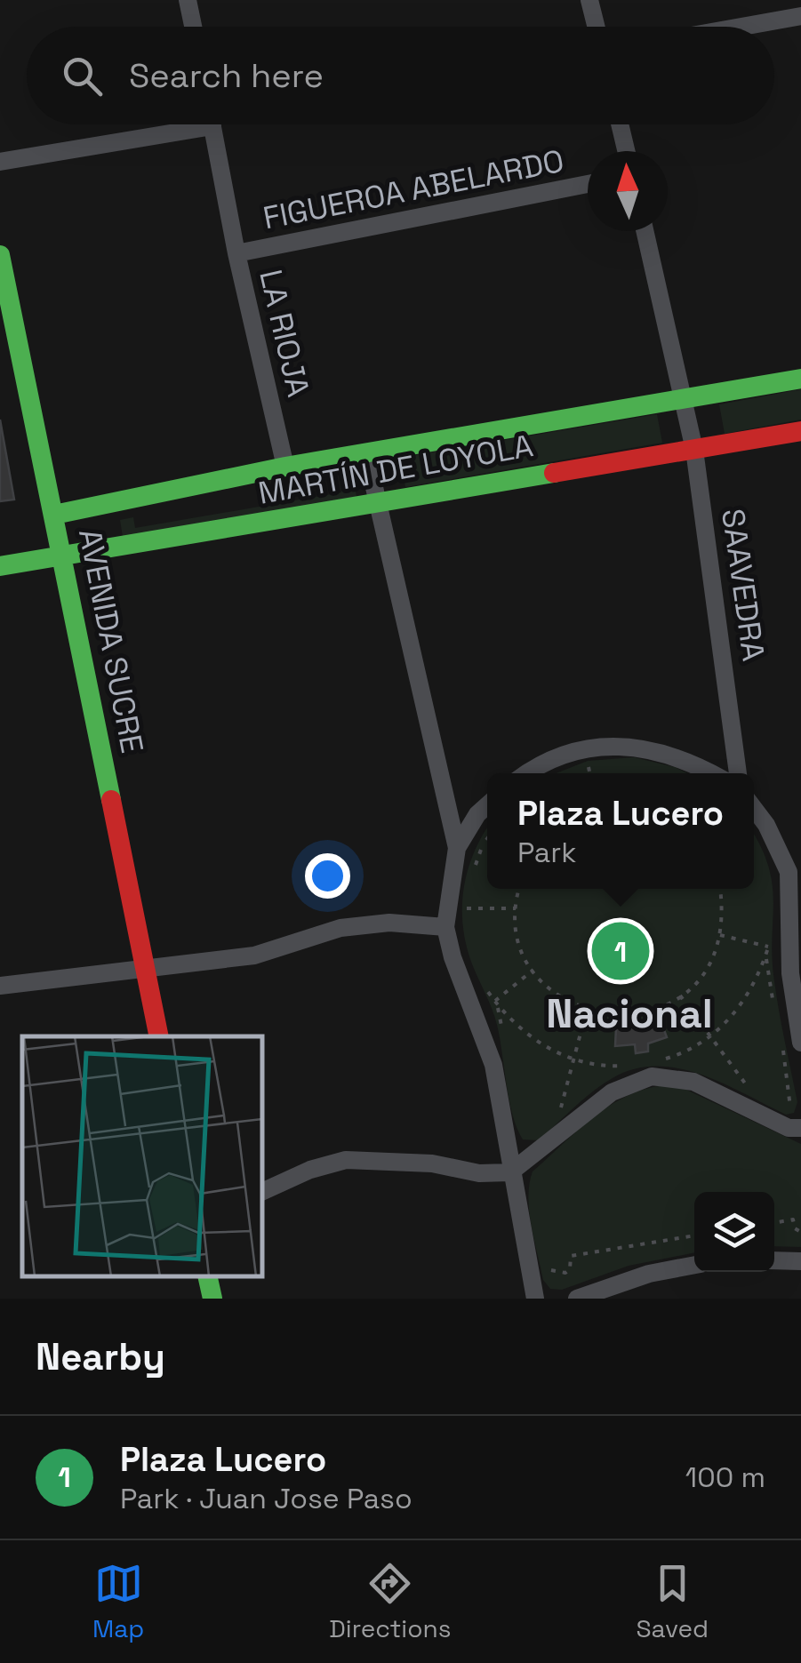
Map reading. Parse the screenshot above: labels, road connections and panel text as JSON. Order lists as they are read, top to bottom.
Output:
{
  "streets": {
    "street": [
      "FIGUEROA ABELARDO",
      "LA RIOJA",
      "MARTÍN DE LOYOLA",
      "SAAVEDRA",
      "AVENIDA SUCRE"
    ]
  },
  "crossings": [
    ["FIGUEROA ABELARDO", "LA RIOJA"],
    ["LA RIOJA", "MARTÍN DE LOYOLA"],
    ["MARTÍN DE LOYOLA", "SAAVEDRA"],
    ["MARTÍN DE LOYOLA", "AVENIDA SUCRE"]
  ],
  "districts": ["Nacional"],
  "north": "top",
  "page": {
    "search": "Search here",
    "popup": ["Plaza Lucero", "Park"],
    "pins": "1",
    "heading": "Nearby",
    "list": [
      {
        "mark": "1",
        "name": "Plaza Lucero",
        "note": "Park · Juan Jose Paso",
        "value": "100 m"
      }
    ],
    "nav": ["Map", "Directions", "Saved"]
  }
}
